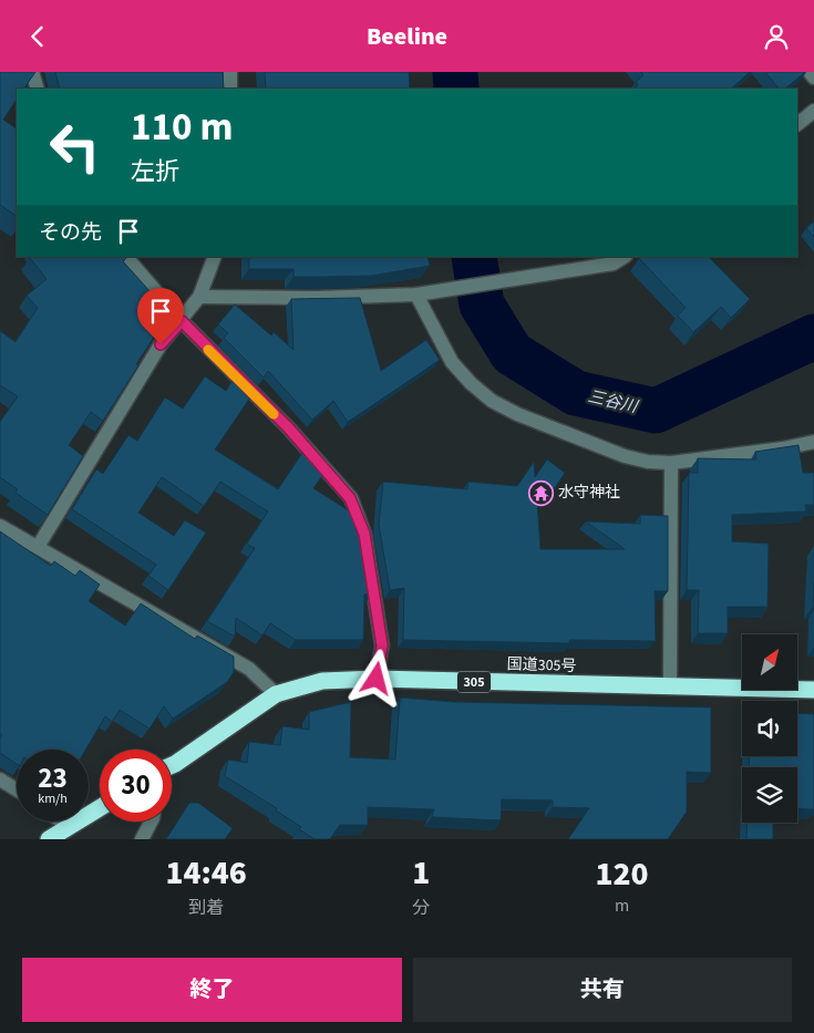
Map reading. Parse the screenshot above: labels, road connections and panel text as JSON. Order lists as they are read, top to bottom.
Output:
{
  "streets": {
    "highway": ["国道305号", "305"]
  },
  "water": ["三谷川"],
  "places": {
    "temple": ["水守神社"]
  },
  "north": "top right",
  "page": {
    "header": "Beeline",
    "turn": ["110 m", "左折"],
    "then": "その先",
    "speed": "23 km/h",
    "limit": "30",
    "eta": [
      "14:46",
      "到着",
      "1",
      "分",
      "120",
      "m"
    ],
    "buttons": ["終了", "共有"]
  }
}
